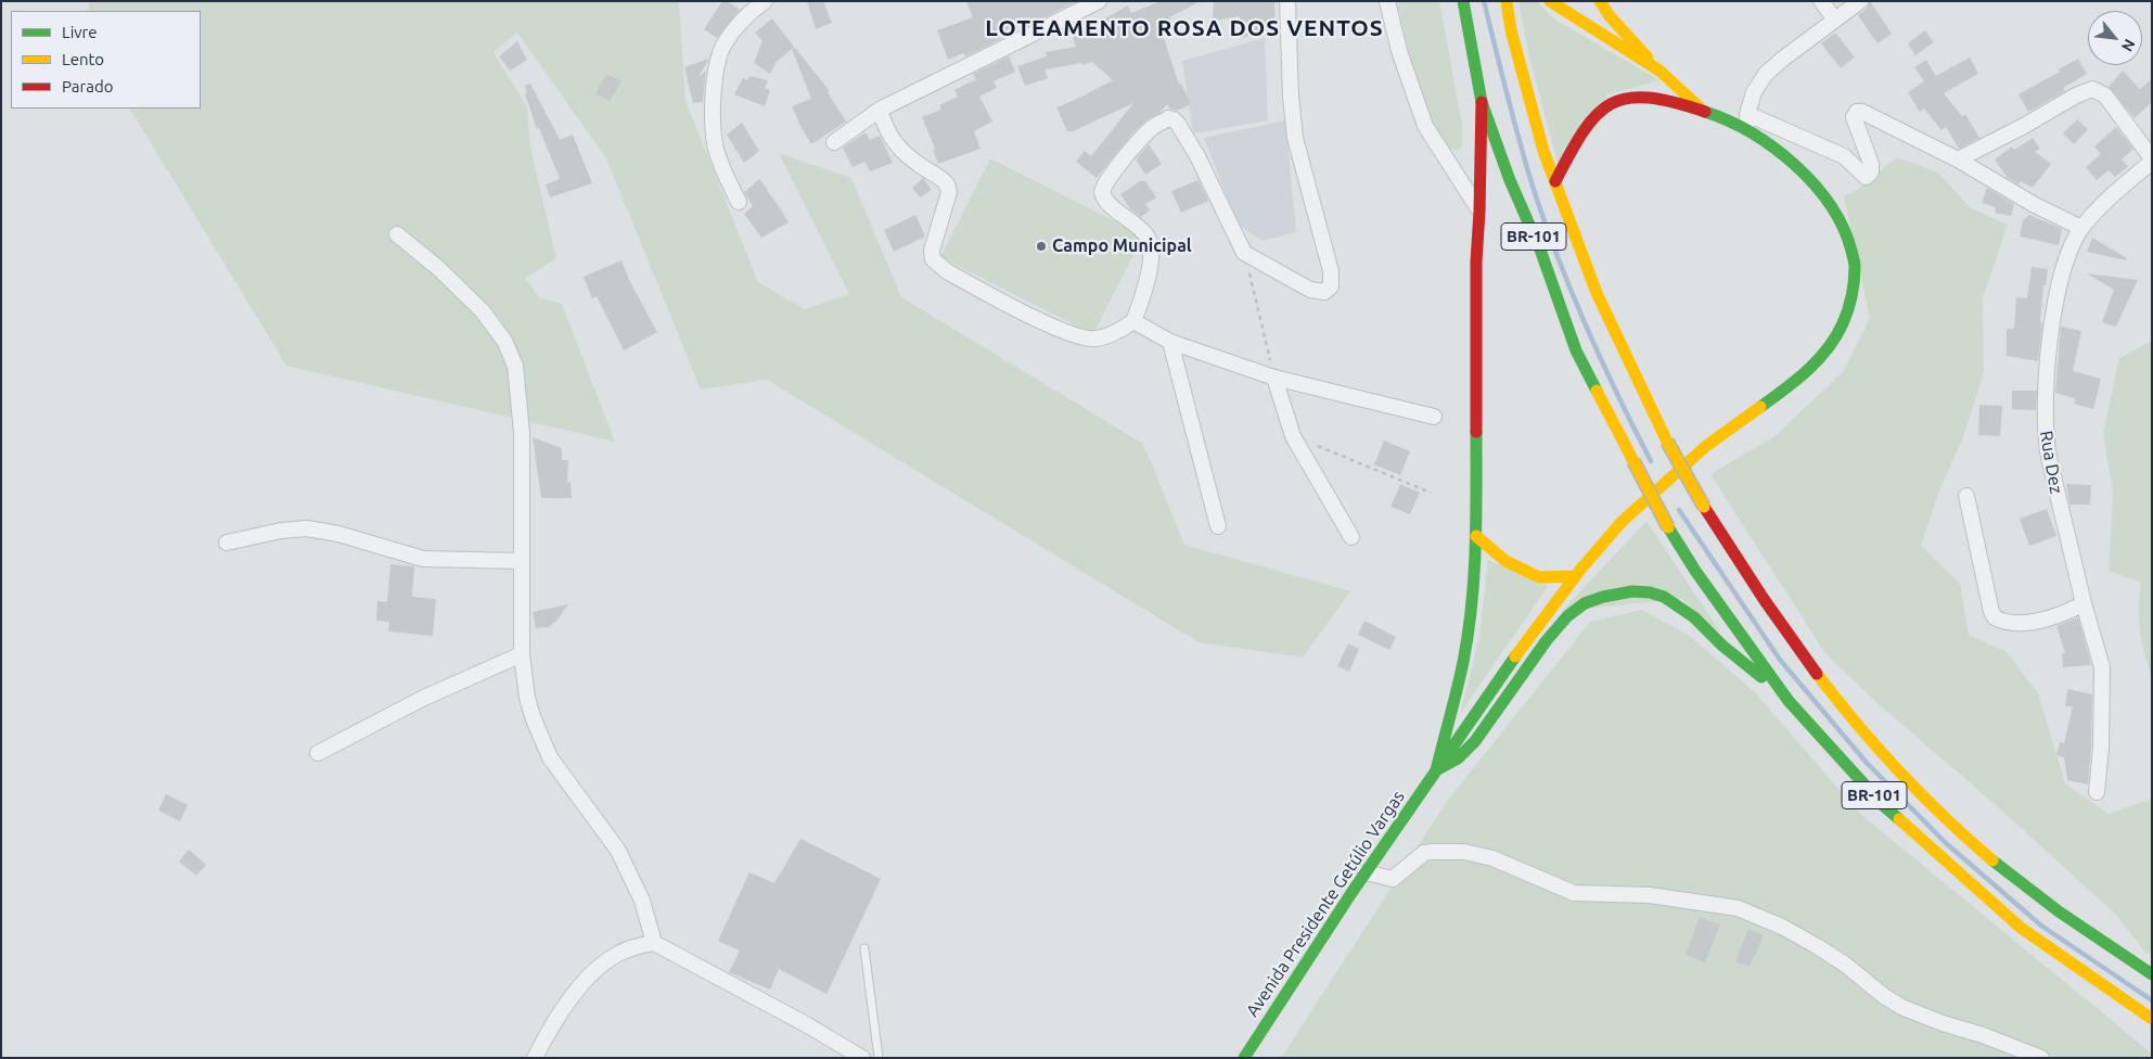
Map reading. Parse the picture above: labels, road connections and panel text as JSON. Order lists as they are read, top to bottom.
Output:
{
  "streets": {
    "main road": ["BR-101", "Avenida Presidente Getúlio Vargas"],
    "street": ["Rua Dez"]
  },
  "districts": ["LOTEAMENTO ROSA DOS VENTOS"],
  "places": ["Campo Municipal"],
  "legend": ["Livre", "Lento", "Parado"],
  "north": "bottom right"
}
